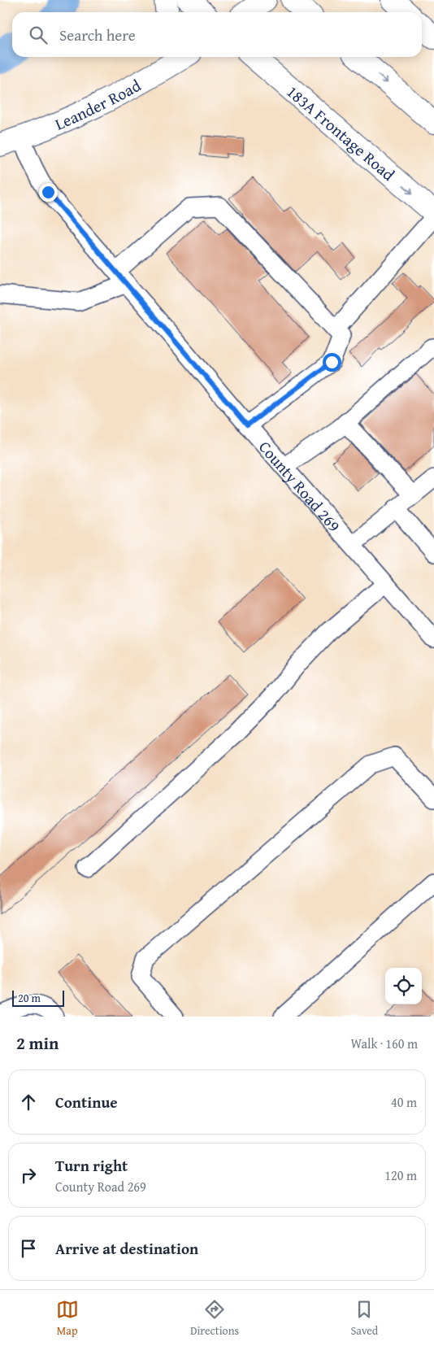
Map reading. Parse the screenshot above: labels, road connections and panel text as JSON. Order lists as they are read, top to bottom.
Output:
{
  "streets": {
    "main road": ["Leander Road", "183A Frontage Road"],
    "street": ["County Road 269"]
  },
  "crossings": [
    ["Leander Road", "County Road 269"]
  ],
  "scale_bar": "20 m",
  "page": {
    "search": "Search here",
    "scale": "20 m",
    "heading": ["2 min", "Walk · 160 m"],
    "list": [
      ["Continue", "40 m"],
      ["Turn right", "County Road 269", "120 m"],
      "Arrive at destination"
    ],
    "nav": ["Map", "Directions", "Saved"]
  }
}
